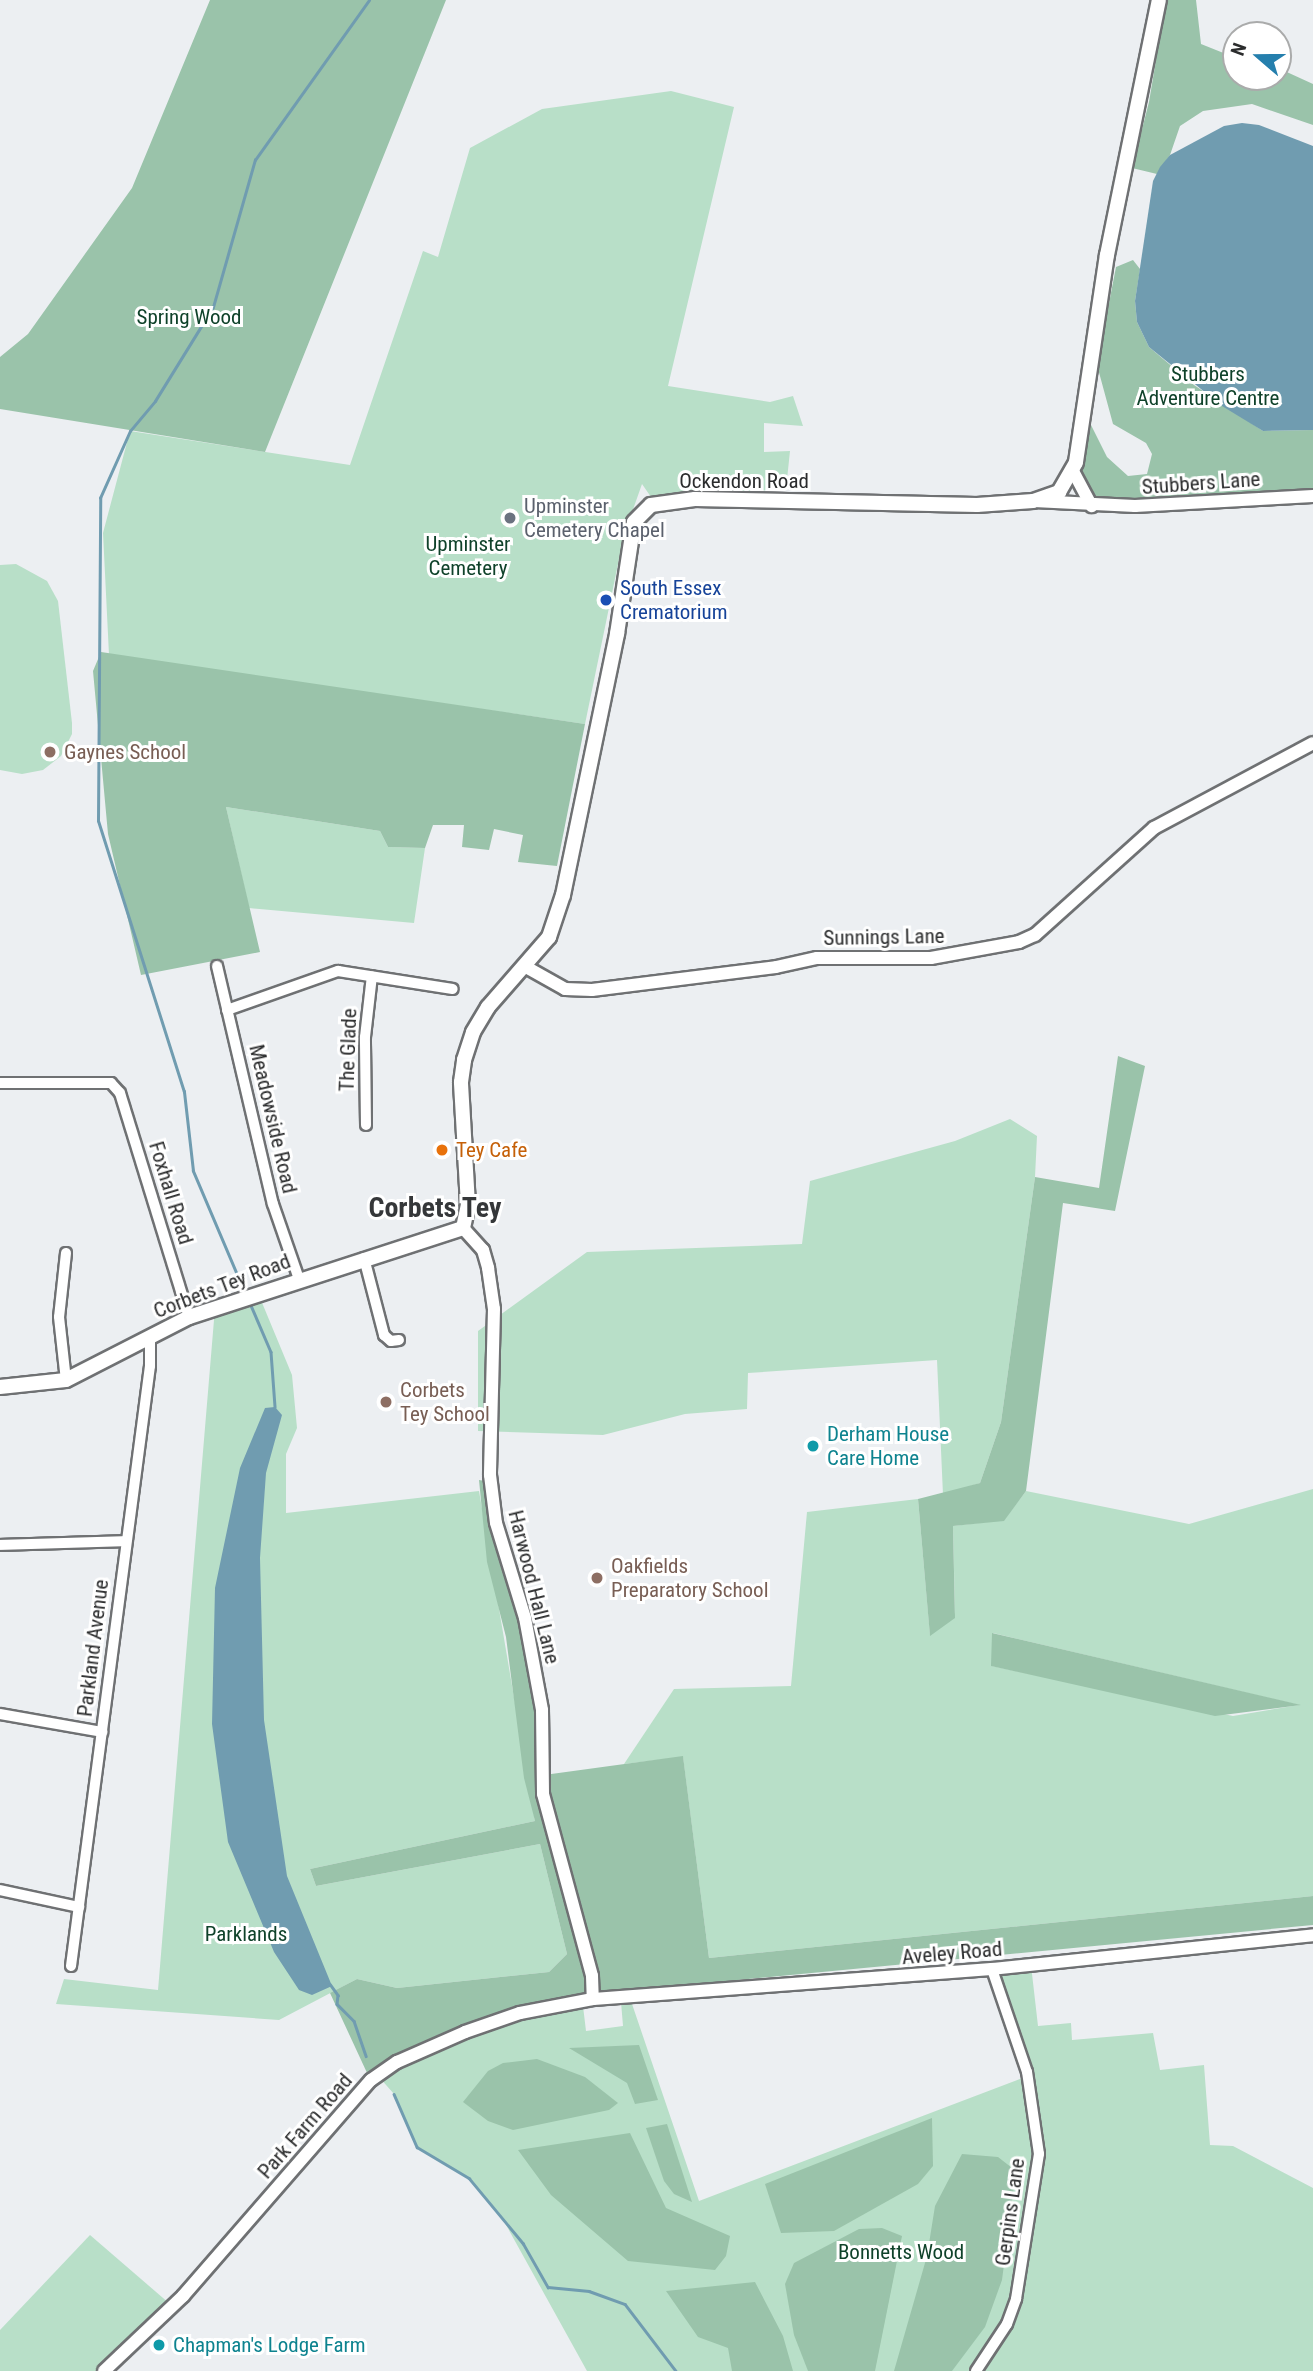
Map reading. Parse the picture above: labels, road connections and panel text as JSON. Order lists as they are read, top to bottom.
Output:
{
  "streets": {
    "main road": ["Ockendon Road", "Corbets Tey Road"],
    "street": [
      "Stubbers Lane",
      "Sunnings Lane",
      "The Glade",
      "Meadowside Road",
      "Foxhall Road",
      "Harwood Hall Lane",
      "Parkland Avenue",
      "Aveley Road",
      "Park Farm Road",
      "Gerpins Lane"
    ]
  },
  "crossings": [
    ["Ockendon Road", "Stubbers Lane"],
    ["Ockendon Road", "Sunnings Lane"],
    ["Ockendon Road", "Corbets Tey Road"],
    ["Ockendon Road", "Harwood Hall Lane"],
    ["Meadowside Road", "Corbets Tey Road"],
    ["Foxhall Road", "Corbets Tey Road"],
    ["Corbets Tey Road", "Harwood Hall Lane"],
    ["Corbets Tey Road", "Parkland Avenue"],
    ["Harwood Hall Lane", "Aveley Road"],
    ["Harwood Hall Lane", "Park Farm Road"],
    ["Aveley Road", "Park Farm Road"],
    ["Aveley Road", "Gerpins Lane"]
  ],
  "districts": ["Corbets Tey"],
  "parks": [
    "Spring Wood",
    "Stubbers Adventure Centre",
    "Upminster Cemetery",
    "Parklands",
    "Bonnetts Wood"
  ],
  "places": [
    "Upminster Cemetery Chapel",
    "South Essex Crematorium",
    "Gaynes School",
    "Tey Cafe",
    "Corbets Tey School",
    "Derham House Care Home",
    "Oakfields Preparatory School",
    "Chapman's Lodge Farm"
  ],
  "north": "left"
}
